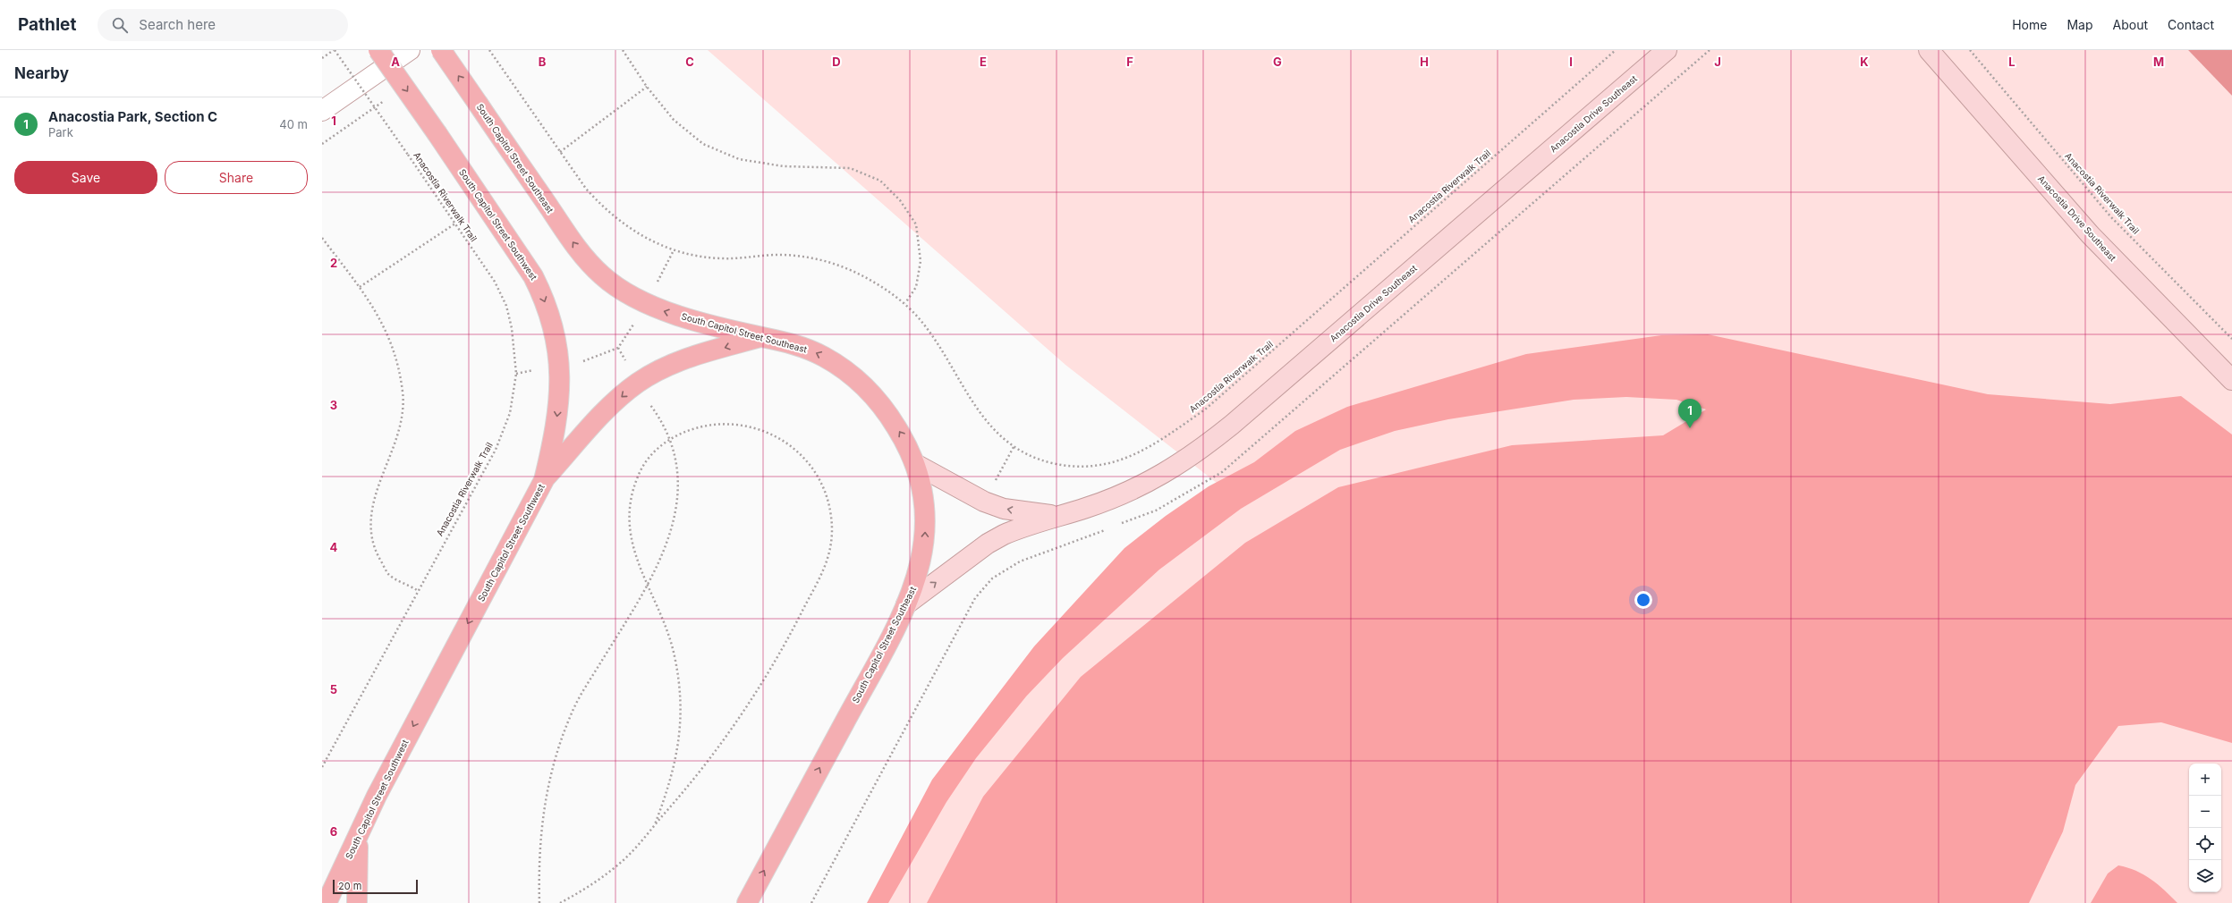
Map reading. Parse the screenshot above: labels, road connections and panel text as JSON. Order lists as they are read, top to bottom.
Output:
{
  "streets": {
    "main road": ["South Capitol Street Southeast", "South Capitol Street Southwest"],
    "street": ["Anacostia Drive Southeast"],
    "path": ["Anacostia Riverwalk Trail"]
  },
  "crossings": [
    ["Anacostia Drive Southeast", "South Capitol Street Southeast"]
  ],
  "one_way": ["South Capitol Street Southwest"],
  "scale_bar": "20 m",
  "page": {
    "header": "Pathlet",
    "search": "Search here",
    "nav": [
      "Home",
      "Map",
      "About",
      "Contact"
    ],
    "heading": "Nearby",
    "list": [
      {
        "mark": "1",
        "name": "Anacostia Park, Section C",
        "note": "Park",
        "value": "40 m"
      }
    ],
    "buttons": ["Save", "Share"],
    "pins": "1",
    "map_buttons": ["+", "−"],
    "scale": "20 m"
  },
  "grid": {
    "columns": [
      "A",
      "B",
      "C",
      "D",
      "E",
      "F",
      "G",
      "H",
      "I",
      "J",
      "K",
      "L",
      "M"
    ],
    "rows": [
      "1",
      "2",
      "3",
      "4",
      "5",
      "6"
    ]
  }
}
